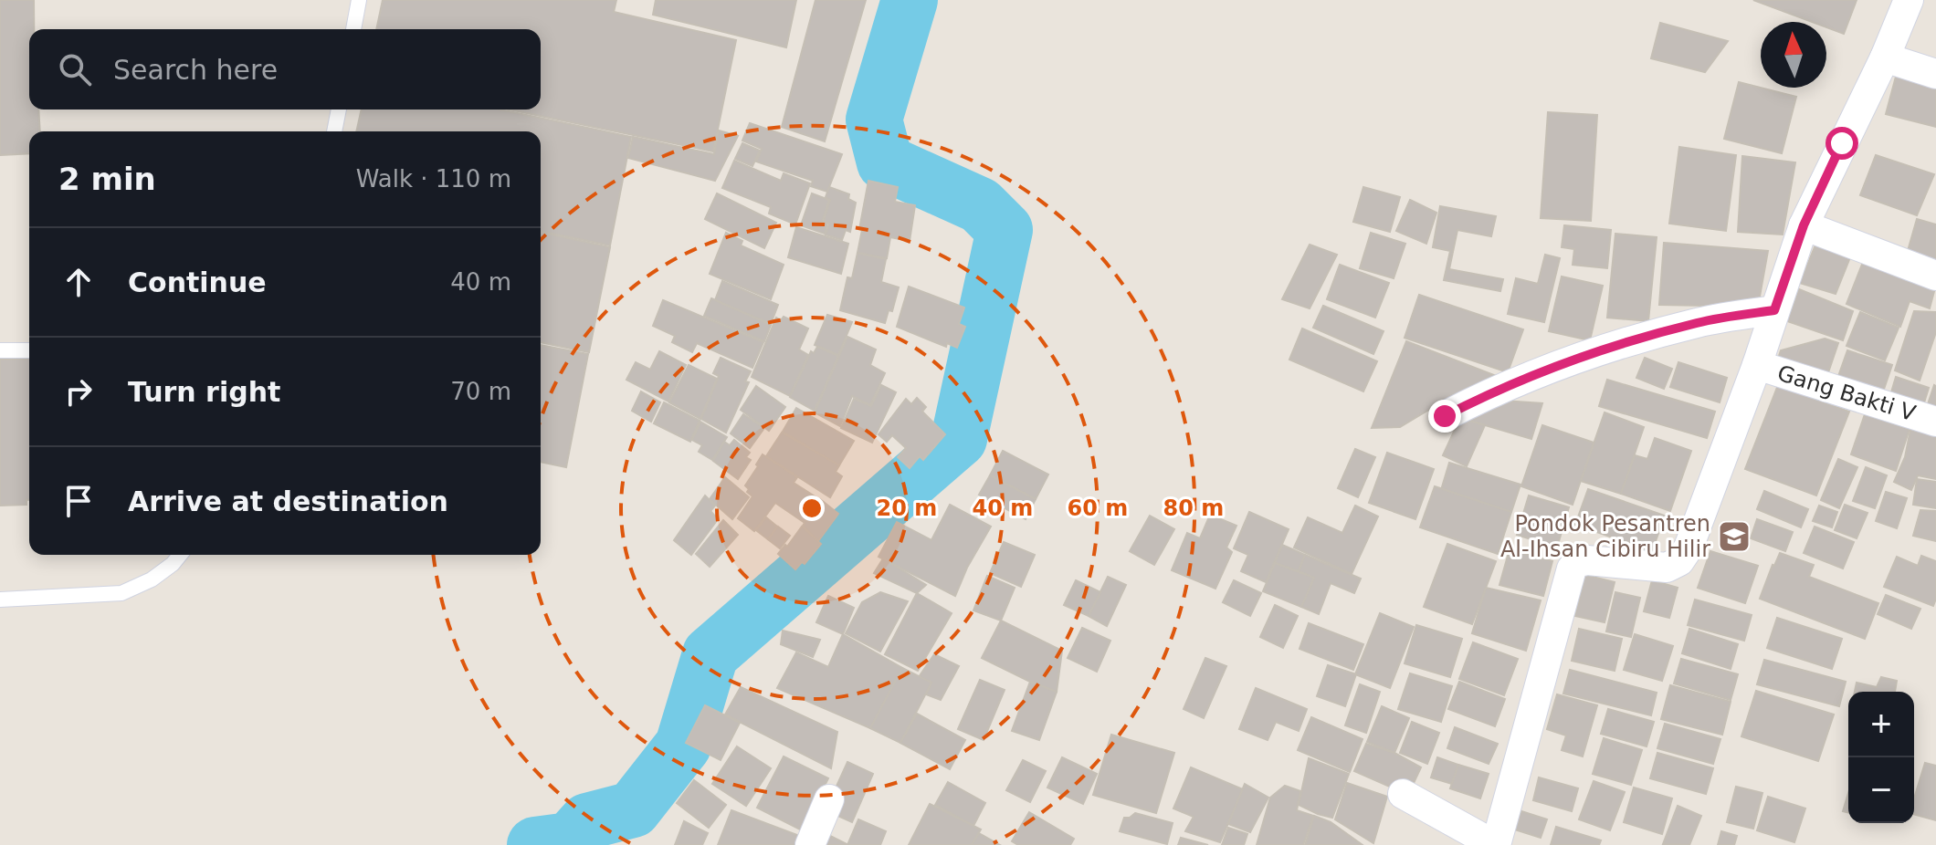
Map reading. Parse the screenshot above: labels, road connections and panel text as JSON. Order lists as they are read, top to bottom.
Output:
{
  "streets": {
    "street": ["Gang Bakti V"]
  },
  "places": {
    "school or university": ["Pondok Pesantren Al-Ihsan Cibiru Hilir"]
  },
  "north": "top",
  "page": {
    "search": "Search here",
    "heading": ["2 min", "Walk · 110 m"],
    "list": [
      ["Continue", "40 m"],
      ["Turn right", "70 m"],
      "Arrive at destination"
    ],
    "map_buttons": ["+", "−"]
  },
  "rings": [
    "20 m",
    "40 m",
    "60 m",
    "80 m"
  ]
}
